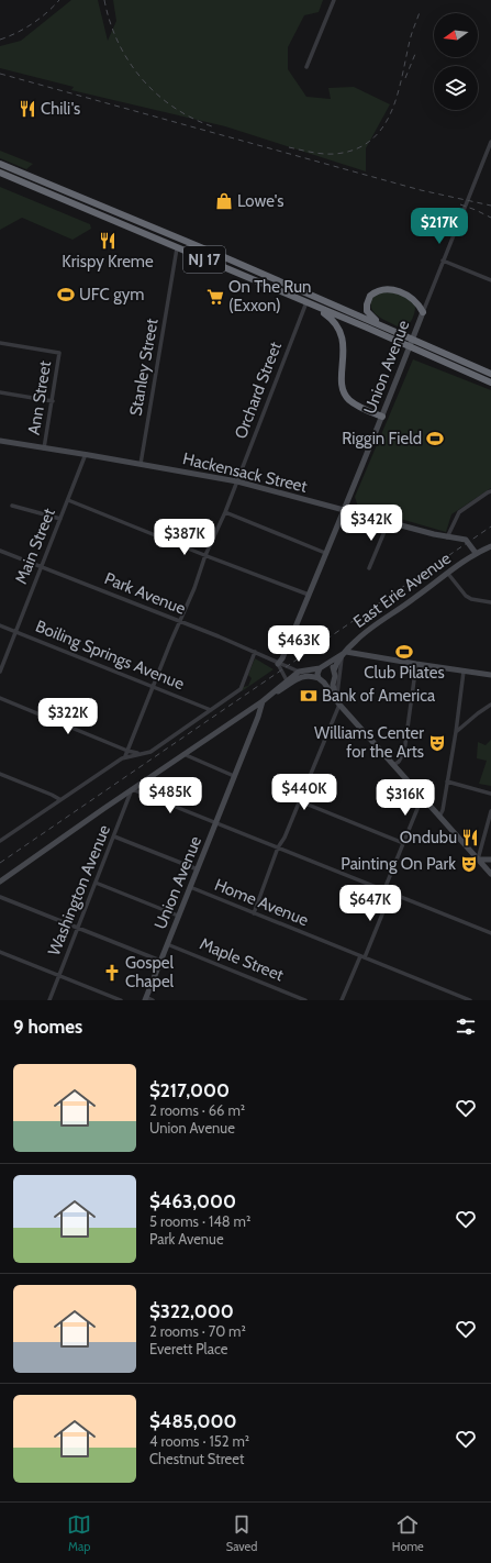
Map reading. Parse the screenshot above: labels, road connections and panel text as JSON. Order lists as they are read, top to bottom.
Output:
{
  "streets": {
    "highway": ["NJ 17"],
    "main road": ["Union Avenue", "Hackensack Street", "East Erie Avenue"],
    "street": [
      "Stanley Street",
      "Orchard Street",
      "Ann Street",
      "Main Street",
      "Park Avenue",
      "Boiling Springs Avenue",
      "Washington Avenue",
      "Home Avenue",
      "Maple Street"
    ]
  },
  "crossings": [
    ["NJ 17", "Stanley Street"],
    ["NJ 17", "Union Avenue"],
    ["NJ 17", "Orchard Street"],
    ["Stanley Street", "Hackensack Street"],
    ["Union Avenue", "Hackensack Street"],
    ["Union Avenue", "Park Avenue"],
    ["Union Avenue", "Home Avenue"],
    ["Union Avenue", "Maple Street"],
    ["Orchard Street", "Hackensack Street"],
    ["Orchard Street", "Park Avenue"],
    ["Orchard Street", "Boiling Springs Avenue"],
    ["Ann Street", "Hackensack Street"],
    ["Hackensack Street", "Main Street"],
    ["Hackensack Street", "East Erie Avenue"],
    ["Main Street", "Park Avenue"],
    ["Main Street", "Boiling Springs Avenue"]
  ],
  "places": {
    "restaurant": ["Chili's", "Krispy Kreme", "Ondubu"],
    "shop": ["Lowe's"],
    "sports": ["UFC gym", "Riggin Field", "Club Pilates"],
    "supermarket": ["On The Run (Exxon)"],
    "bank": ["Bank of America"],
    "theatre": ["Williams Center for the Arts", "Painting On Park"],
    "church": ["Gospel Chapel"]
  },
  "north": "left",
  "page": {
    "price": [
      "$217K",
      "$342K",
      "$387K",
      "$463K",
      "$322K",
      "$440K",
      "$485K",
      "$316K",
      "$647K"
    ],
    "heading": "9 homes",
    "list": [
      {
        "name": "$217,000",
        "note": "2 rooms · 66 m² · Union Avenue"
      },
      {
        "name": "$463,000",
        "note": "5 rooms · 148 m² · Park Avenue"
      },
      {
        "name": "$322,000",
        "note": "2 rooms · 70 m² · Everett Place"
      },
      {
        "name": "$485,000",
        "note": "4 rooms · 152 m² · Chestnut Street"
      }
    ],
    "tabs": ["Map", "Saved", "Home"]
  }
}
